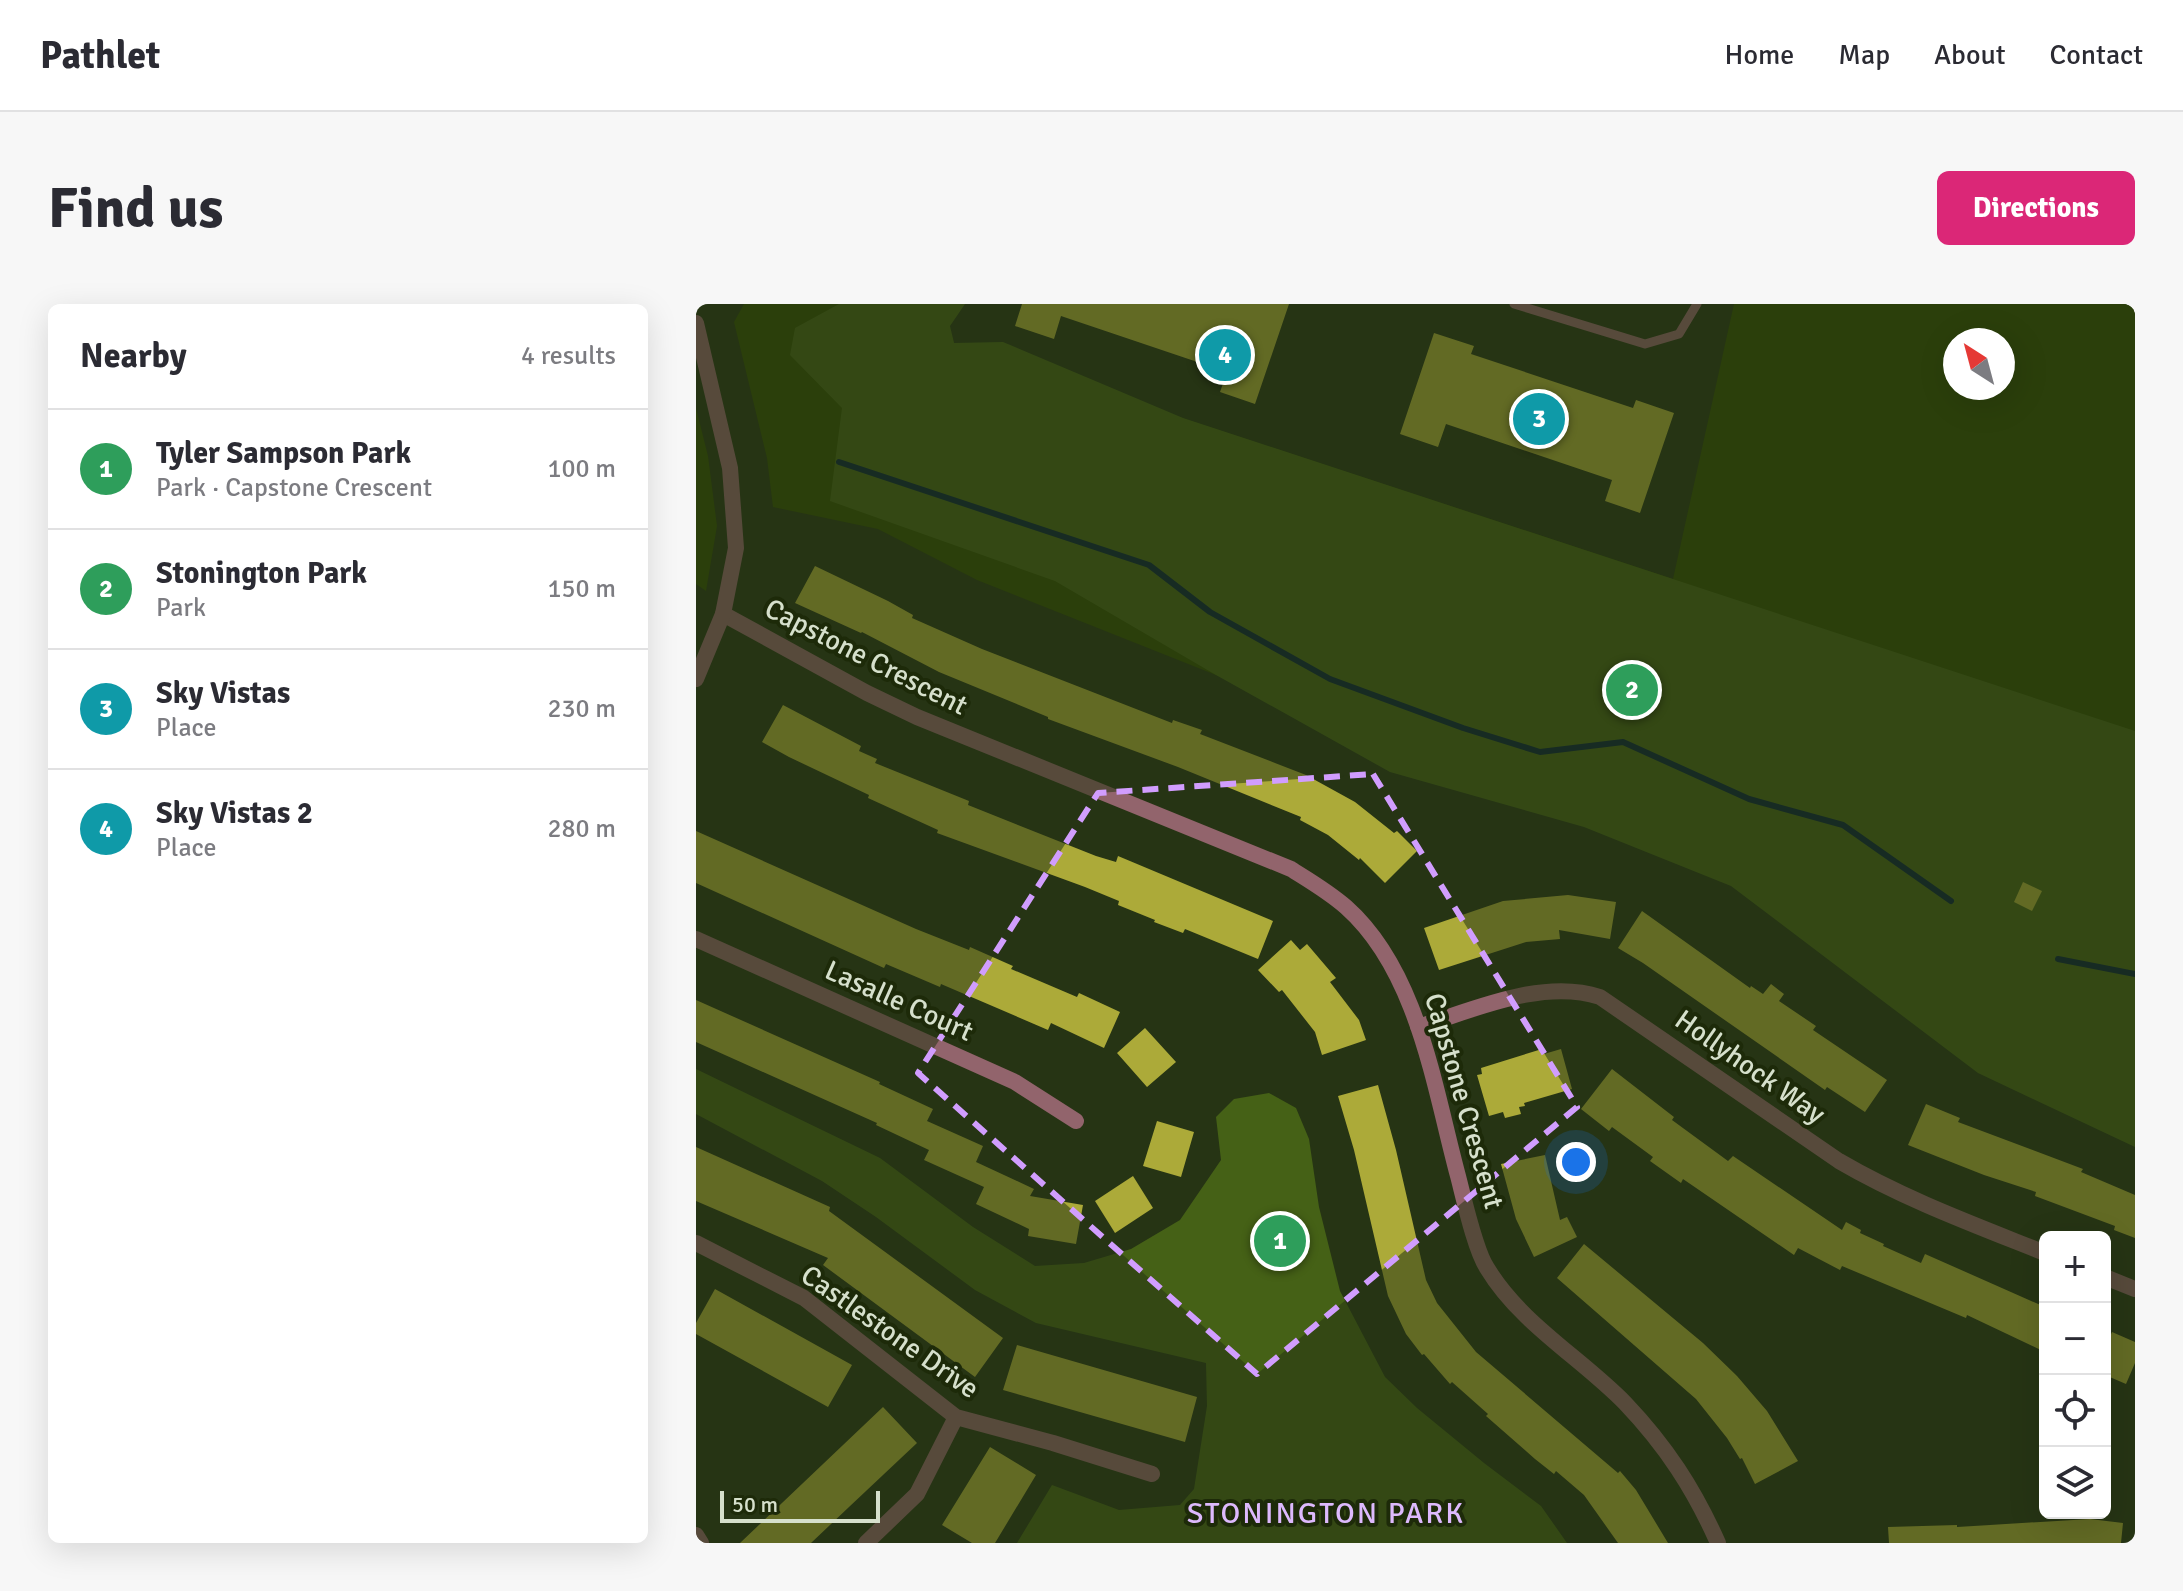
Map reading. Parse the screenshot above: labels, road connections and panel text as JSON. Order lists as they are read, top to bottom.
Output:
{
  "streets": {
    "street": [
      "Capstone Crescent",
      "Lasalle Court",
      "Hollyhock Way",
      "Castlestone Drive"
    ]
  },
  "crossings": [
    ["Capstone Crescent", "Hollyhock Way"]
  ],
  "districts": ["STONINGTON PARK"],
  "scale_bar": "50 m",
  "north": "top left",
  "page": {
    "header": "Pathlet",
    "nav": [
      "Home",
      "Map",
      "About",
      "Contact"
    ],
    "buttons": "Directions",
    "title": "Find us",
    "heading": ["Nearby", "4 results"],
    "pins": [
      "4",
      "3",
      "2",
      "1"
    ],
    "list": [
      {
        "mark": "1",
        "name": "Tyler Sampson Park",
        "note": "Park · Capstone Crescent",
        "value": "100 m"
      },
      {
        "mark": "2",
        "name": "Stonington Park",
        "note": "Park",
        "value": "150 m"
      },
      {
        "mark": "3",
        "name": "Sky Vistas",
        "note": "Place",
        "value": "230 m"
      },
      {
        "mark": "4",
        "name": "Sky Vistas 2",
        "note": "Place",
        "value": "280 m"
      }
    ],
    "map_buttons": ["+", "−"],
    "scale": "50 m"
  }
}
